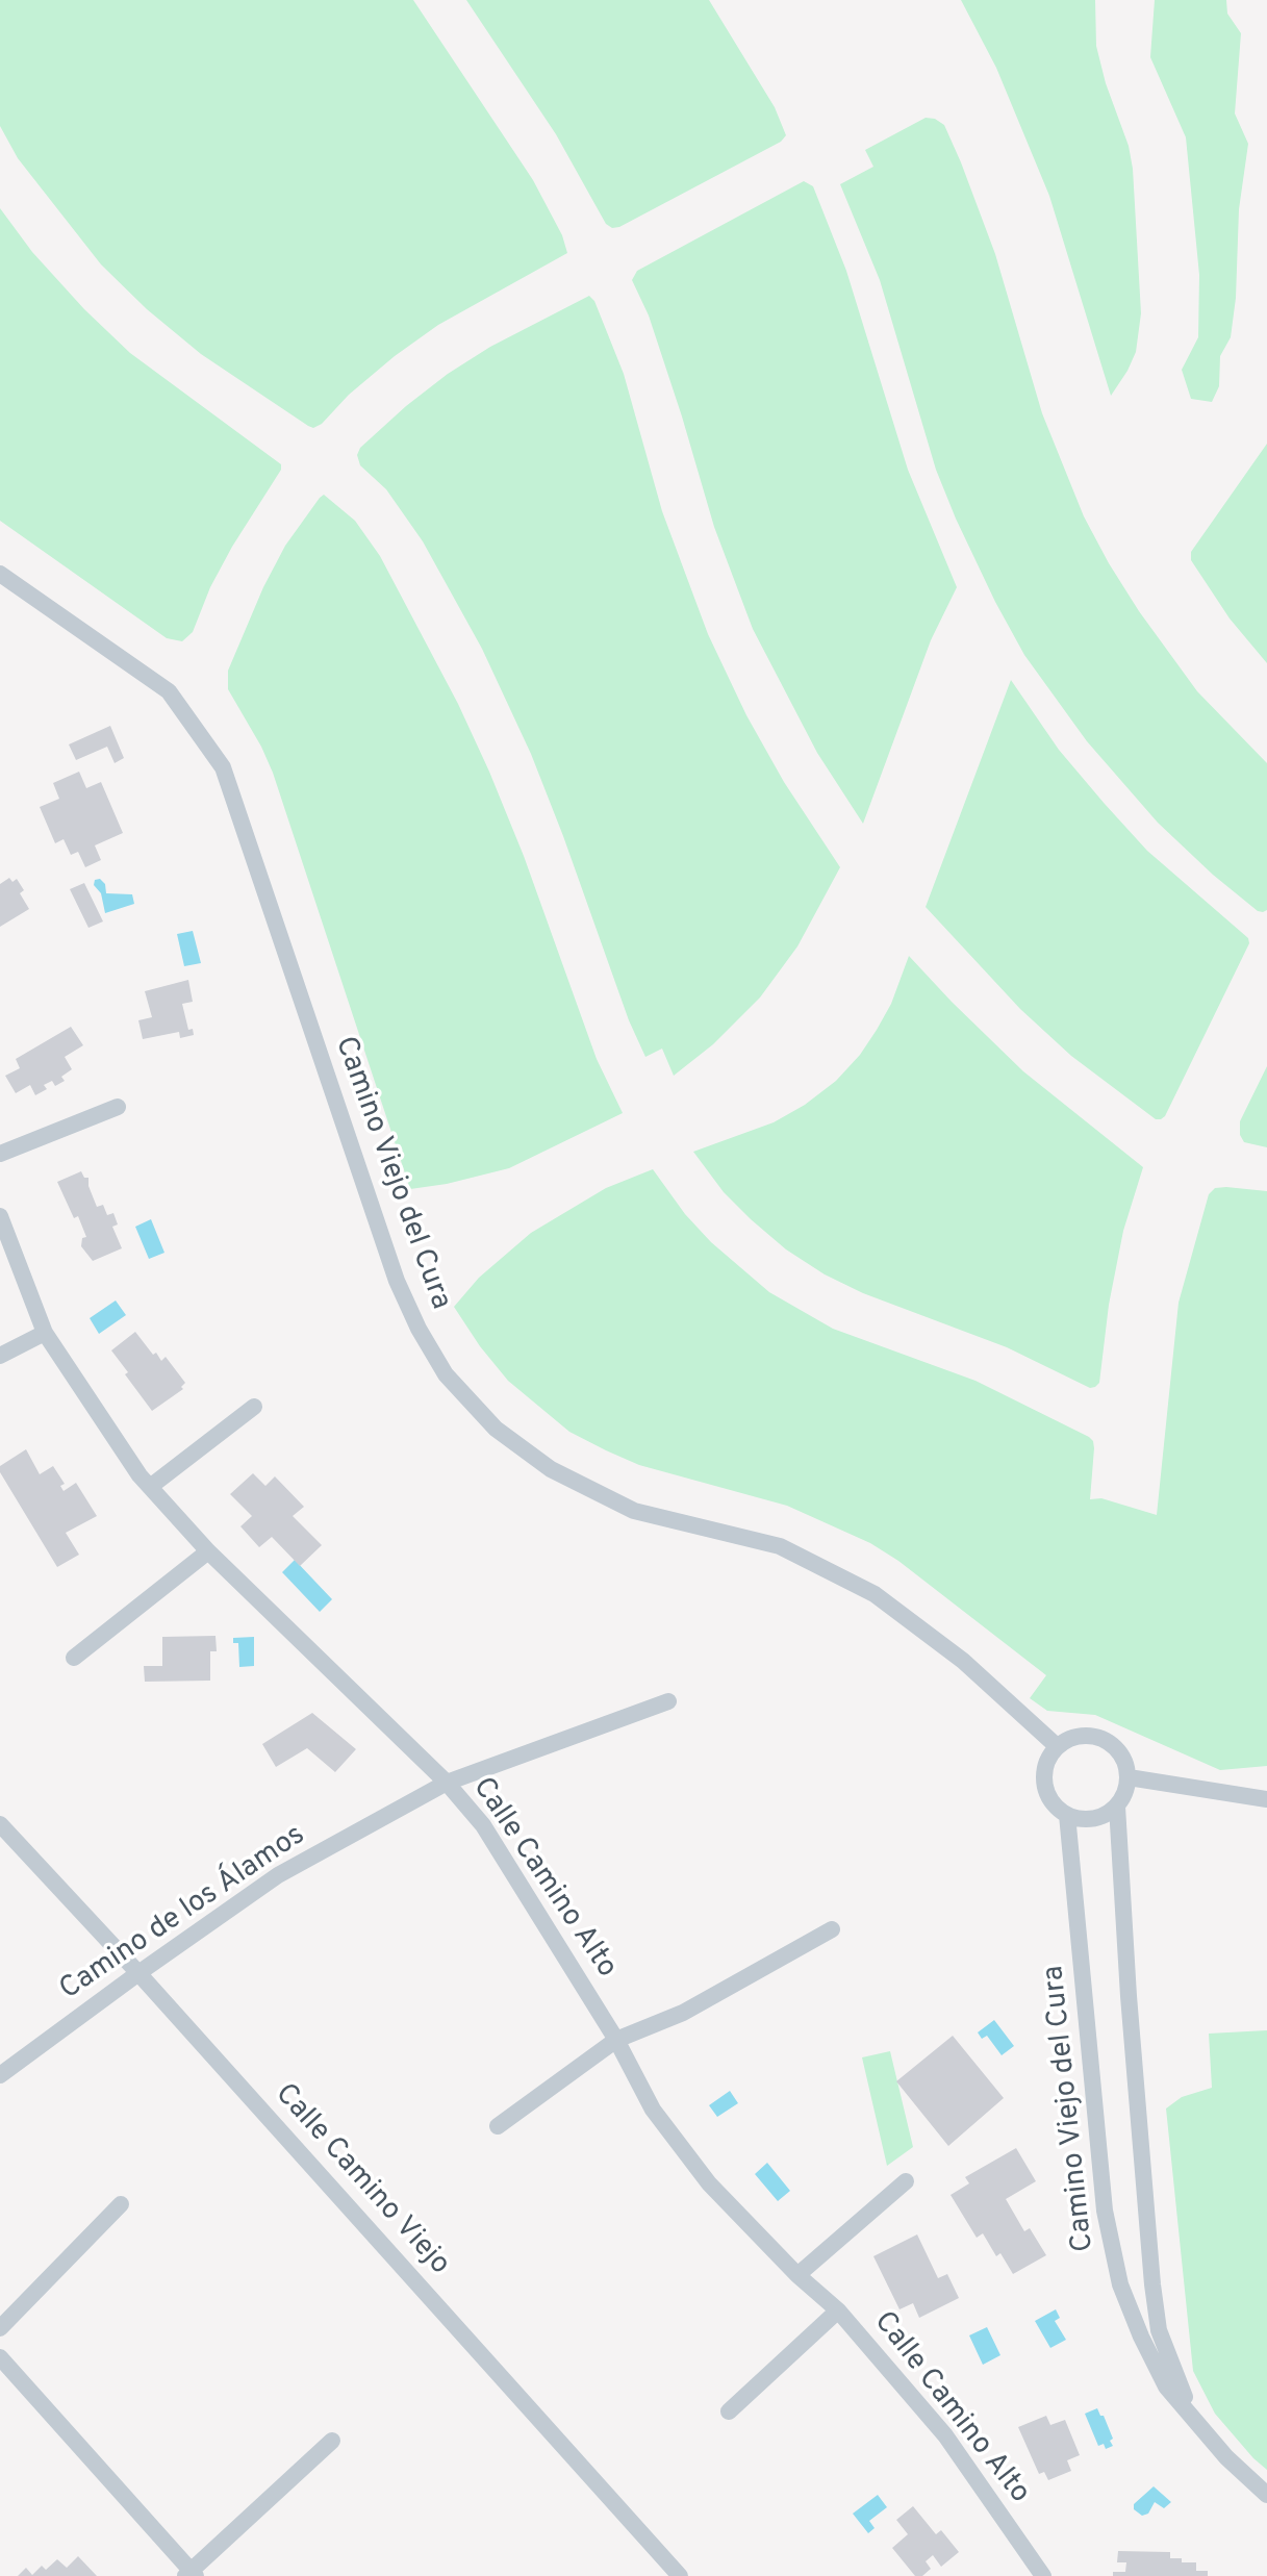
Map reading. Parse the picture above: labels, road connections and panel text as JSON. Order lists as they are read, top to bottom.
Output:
{
  "streets": {
    "street": [
      "Camino Viejo del Cura",
      "Calle Camino Alto",
      "Camino de los Álamos",
      "Calle Camino Viejo"
    ]
  },
  "crossings": [
    ["Calle Camino Alto", "Camino de los Álamos"],
    ["Camino de los Álamos", "Calle Camino Viejo"]
  ]
}
